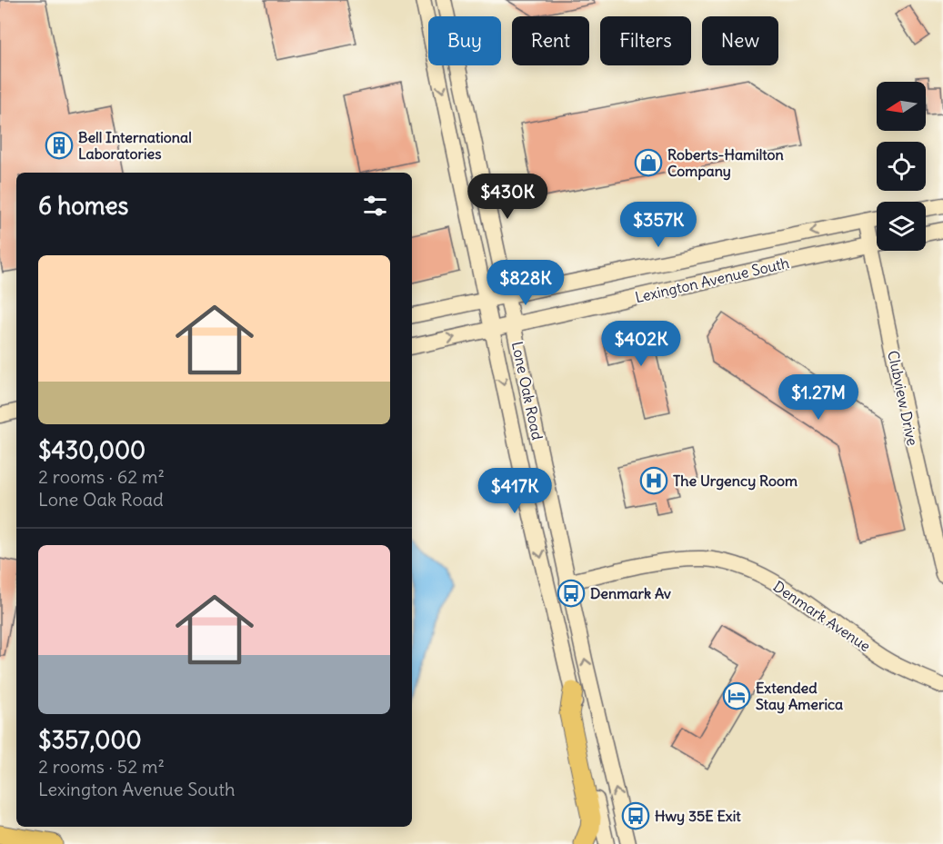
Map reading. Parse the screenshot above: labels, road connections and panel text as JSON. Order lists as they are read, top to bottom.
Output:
{
  "streets": {
    "street": [
      "Lexington Avenue South",
      "Lone Oak Road",
      "Clubview Drive",
      "Denmark Avenue"
    ]
  },
  "crossings": [
    ["Lexington Avenue South", "Lone Oak Road"],
    ["Lexington Avenue South", "Clubview Drive"],
    ["Lone Oak Road", "Denmark Avenue"]
  ],
  "places": {
    "building": ["Bell International Laboratories"],
    "shop": ["Roberts-Hamilton Company"],
    "hospital": ["The Urgency Room"],
    "bus stop": ["Denmark Av", "Hwy 35E Exit"],
    "hotel": ["Extended Stay America"]
  },
  "north": "left",
  "page": {
    "chip": [
      "Buy",
      "Rent",
      "Filters",
      "New"
    ],
    "heading": "6 homes",
    "price": [
      "$430K",
      "$357K",
      "$828K",
      "$402K",
      "$1.27M",
      "$417K"
    ],
    "list": [
      {
        "name": "$430,000",
        "note": "2 rooms · 62 m² · Lone Oak Road"
      },
      {
        "name": "$357,000",
        "note": "2 rooms · 52 m² · Lexington Avenue South"
      }
    ]
  }
}
